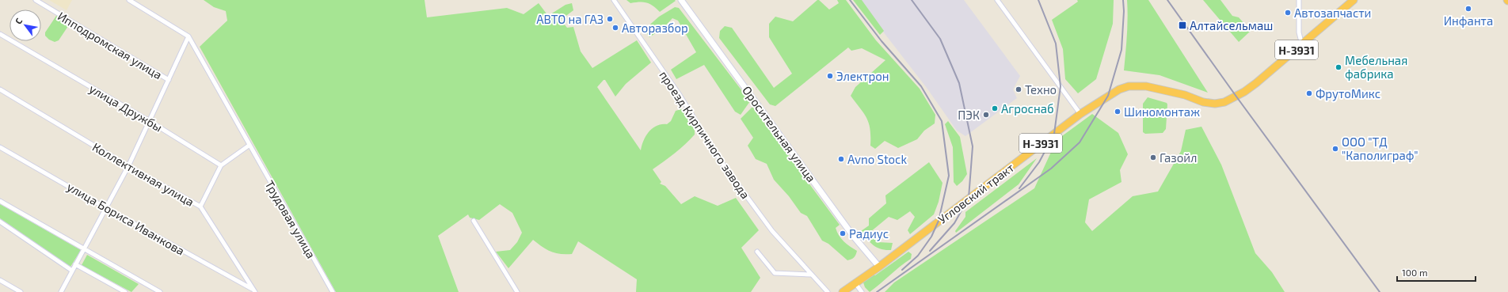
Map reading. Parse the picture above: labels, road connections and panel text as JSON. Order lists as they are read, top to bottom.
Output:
{
  "streets": {
    "highway": ["Н-3931", "Угловский тракт"],
    "main road": ["Оросительная улица"],
    "street": [
      "Ипподромская улица",
      "улица Дружбы",
      "проезд Кирпичного завода",
      "Коллективная улица",
      "улица Бориса Иванкова",
      "Трудовая улица"
    ]
  },
  "crossings": [
    ["Н-3931", "Угловский тракт"],
    ["Оросительная улица", "Угловский тракт"],
    ["Коллективная улица", "улица Бориса Иванкова"]
  ],
  "places": {
    "other": [
      "Инфанта",
      "Автозапчасти",
      "АВТО на ГАЗ",
      "Авторазбор",
      "Мебельная фабрика",
      "Электрон",
      "Техно",
      "ФрутоМикс",
      "Агроснаб",
      "Шиномонтаж",
      "ПЭК",
      "ООО \"ТД \"Каполиграф\"",
      "Газойл",
      "Avno Stoсk",
      "Радиус"
    ],
    "transit": ["Алтайсельмаш"]
  },
  "scale_bar": "100 m",
  "north": "top left"
}
